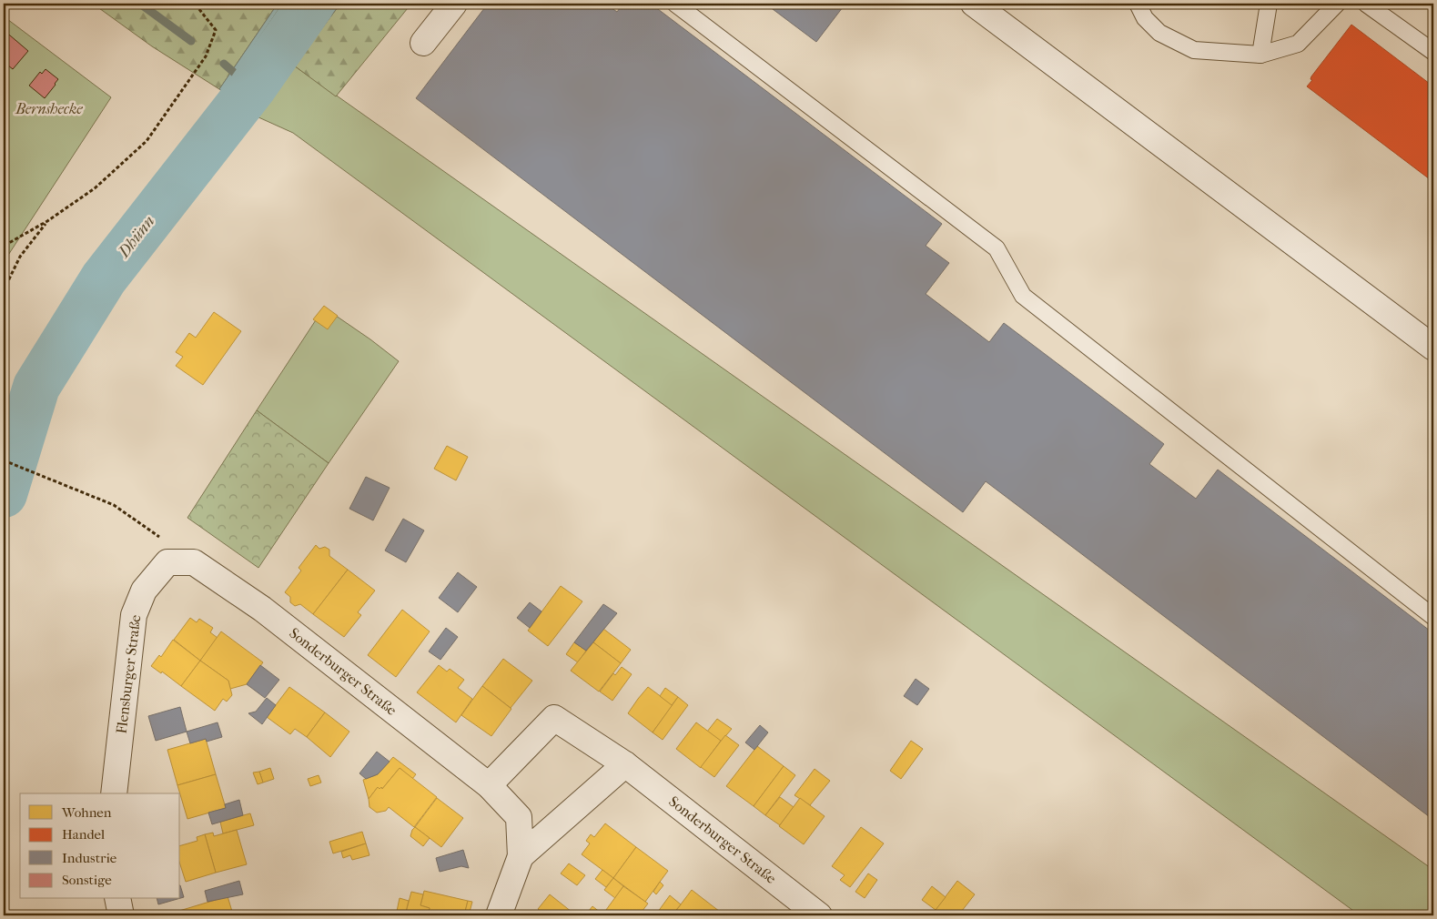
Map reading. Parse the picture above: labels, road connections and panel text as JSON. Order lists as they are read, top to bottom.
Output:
{
  "streets": {
    "street": ["Sonderburger Straße", "Flensburger Straße"]
  },
  "crossings": [
    ["Sonderburger Straße", "Flensburger Straße"]
  ],
  "water": ["Dhünn"],
  "parks": ["Bernshecke"],
  "legend": [
    "Wohnen",
    "Handel",
    "Industrie",
    "Sonstige"
  ]
}
